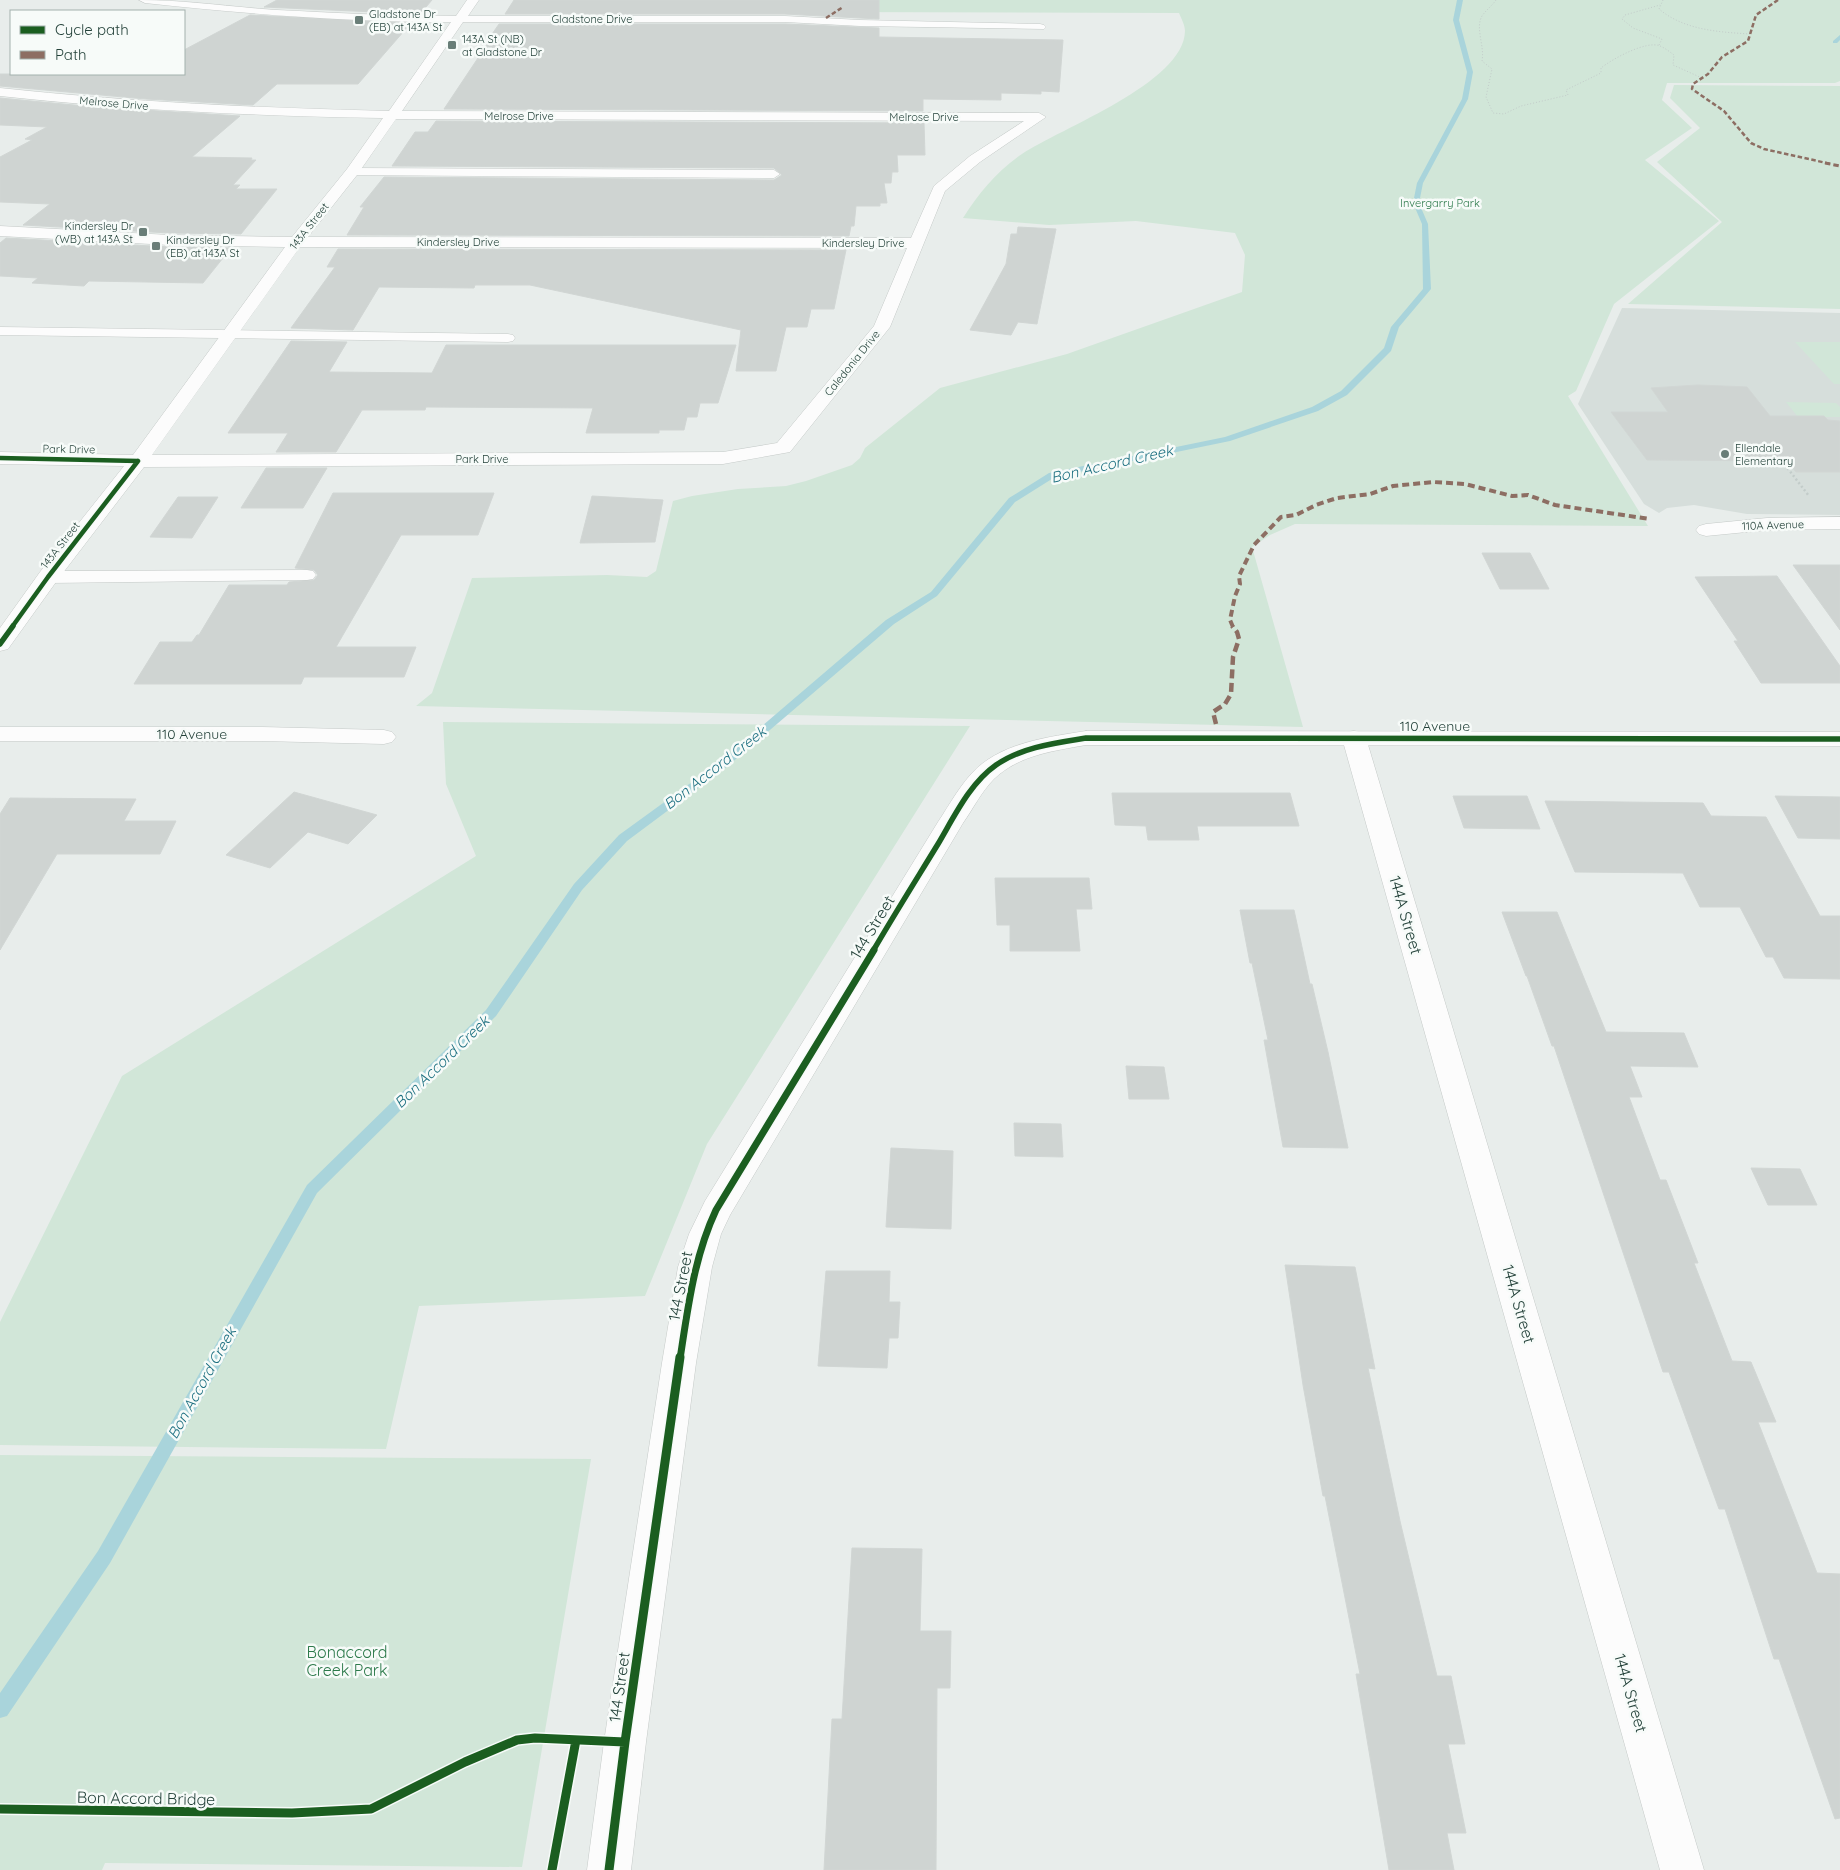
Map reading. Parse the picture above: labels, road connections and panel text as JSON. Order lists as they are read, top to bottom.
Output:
{
  "streets": {
    "street": [
      "Gladstone Drive",
      "Melrose Drive",
      "143A Street",
      "Kindersley Drive",
      "Caledonia Drive",
      "Park Drive",
      "110A Avenue",
      "110 Avenue",
      "144A Street",
      "144 Street"
    ],
    "cycle path": ["Bon Accord Bridge"]
  },
  "crossings": [
    ["Gladstone Drive", "143A Street"],
    ["Melrose Drive", "143A Street"],
    ["Melrose Drive", "Caledonia Drive"],
    ["143A Street", "Kindersley Drive"],
    ["143A Street", "Park Drive"],
    ["Kindersley Drive", "Caledonia Drive"],
    ["Caledonia Drive", "Park Drive"],
    ["110 Avenue", "144A Street"],
    ["110 Avenue", "144 Street"]
  ],
  "water": ["Bon Accord Creek"],
  "parks": ["Invergarry Park", "Bonaccord Creek Park"],
  "places": {
    "transit": [
      "Gladstone Dr (EB) at 143A St",
      "143A St (NB) at Gladstone Dr",
      "Kindersley Dr (WB) at 143A St",
      "Kindersley Dr (EB) at 143A St"
    ],
    "other": ["Ellendale Elementary"]
  },
  "legend": ["Cycle path", "Path"]
}
